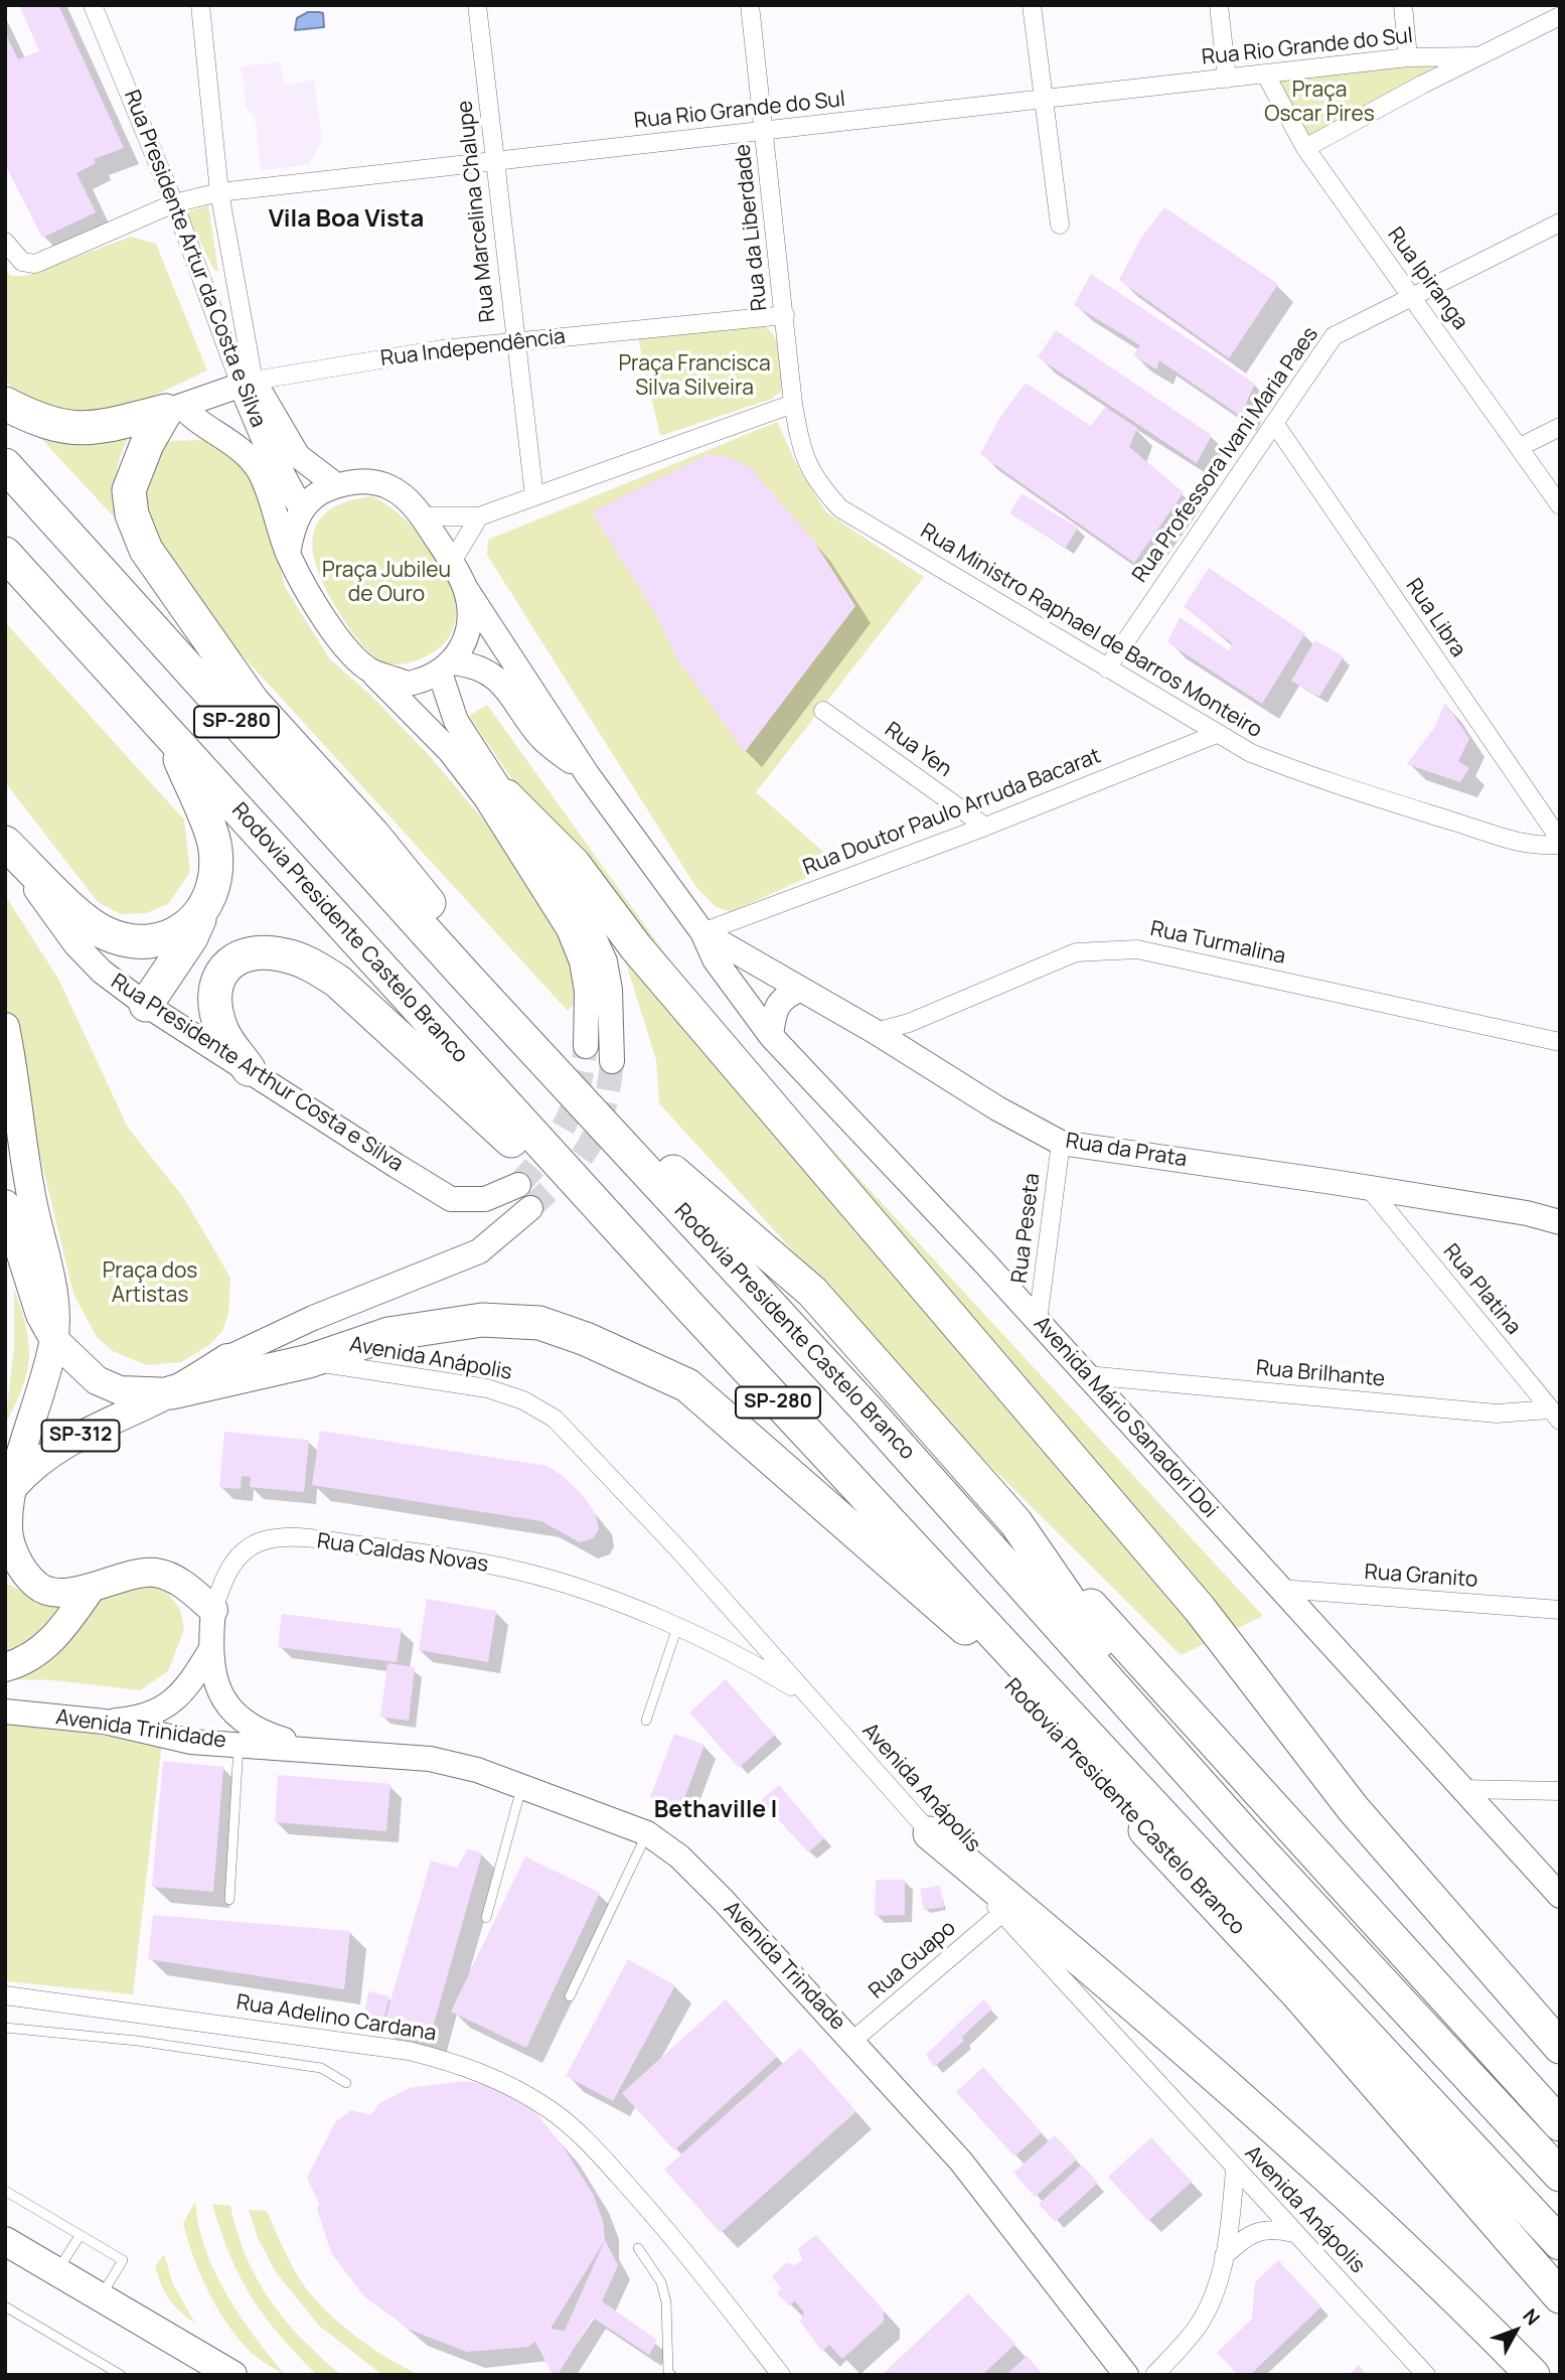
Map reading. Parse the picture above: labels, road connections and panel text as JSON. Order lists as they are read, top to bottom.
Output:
{
  "streets": {
    "highway": ["SP-280", "Rodovia Presidente Castelo Branco"],
    "main road": [
      "Rua Presidente Artur da Costa e Silva",
      "Rua Independência",
      "Rua Presidente Arthur Costa e Silva",
      "Rua da Prata",
      "Avenida Mário Sanadori Doi",
      "SP-312",
      "Rua Caldas Novas",
      "Avenida Trinidade",
      "Avenida Trindade"
    ],
    "street": [
      "Rua Rio Grande do Sul",
      "Rua Marcelina Chalupe",
      "Rua da Liberdade",
      "Rua Ipiranga",
      "Rua Professora Ivani Maria Paes",
      "Rua Libra",
      "Rua Ministro Raphael de Barros Monteiro",
      "Rua Yen",
      "Rua Doutor Paulo Arruda Bacarat",
      "Rua Turmalina",
      "Rua Peseta",
      "Rua Platina",
      "Avenida Anápolis",
      "Rua Brilhante",
      "Rua Granito",
      "Rua Guapo",
      "Rua Adelino Cardana"
    ]
  },
  "crossings": [
    ["Rua Rio Grande do Sul", "Rua Marcelina Chalupe"],
    ["Rua Rio Grande do Sul", "Rua da Liberdade"],
    ["Rua Rio Grande do Sul", "Rua Presidente Artur da Costa e Silva"],
    ["Rua Rio Grande do Sul", "Rua Ipiranga"],
    ["Rua Marcelina Chalupe", "Rua Independência"],
    ["Rua da Liberdade", "Rua Independência"],
    ["Rua da Liberdade", "Rua Ministro Raphael de Barros Monteiro"],
    ["Rua Presidente Artur da Costa e Silva", "Rua Independência"],
    ["Rua Ipiranga", "Rua Professora Ivani Maria Paes"],
    ["Rua Professora Ivani Maria Paes", "Rua Libra"],
    ["Rua Professora Ivani Maria Paes", "Rua Ministro Raphael de Barros Monteiro"],
    ["Rua Libra", "Rua Ministro Raphael de Barros Monteiro"],
    ["Rua Ministro Raphael de Barros Monteiro", "Rua Doutor Paulo Arruda Bacarat"],
    ["Rua Yen", "Rua Doutor Paulo Arruda Bacarat"],
    ["Rua Doutor Paulo Arruda Bacarat", "Rua da Prata"],
    ["Rua Doutor Paulo Arruda Bacarat", "Avenida Mário Sanadori Doi"],
    ["Rua Turmalina", "Rua da Prata"],
    ["Rua da Prata", "Rua Peseta"],
    ["Rua da Prata", "Rua Platina"],
    ["Rua da Prata", "Avenida Mário Sanadori Doi"],
    ["Rua Peseta", "Avenida Mário Sanadori Doi"],
    ["Rua Platina", "Rua Brilhante"],
    ["Avenida Anápolis", "Rua Caldas Novas"],
    ["Avenida Anápolis", "Rua Guapo"],
    ["Rua Brilhante", "Avenida Mário Sanadori Doi"],
    ["Avenida Mário Sanadori Doi", "Rua Granito"],
    ["Rua Caldas Novas", "Avenida Trinidade"],
    ["Rua Caldas Novas", "Avenida Trindade"],
    ["Avenida Trinidade", "Avenida Trindade"],
    ["Rua Guapo", "Avenida Trindade"]
  ],
  "districts": ["Vila Boa Vista", "Bethaville I"],
  "parks": [
    "Praça Oscar Pires",
    "Praça Francisca Silva Silveira",
    "Praça Jubileu de Ouro",
    "Praça dos Artistas"
  ],
  "north": "top right"
}
